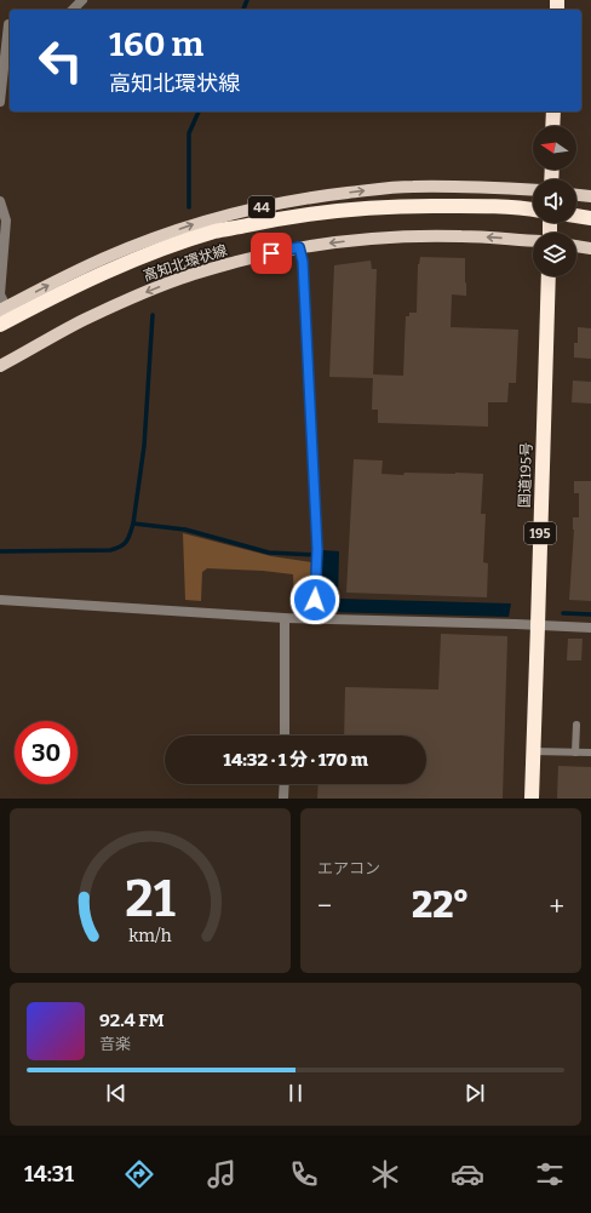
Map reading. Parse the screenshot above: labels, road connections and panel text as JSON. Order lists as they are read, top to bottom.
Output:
{
  "streets": {
    "highway": ["国道195号", "195"],
    "main road": ["44", "高知北環状線"]
  },
  "north": "left",
  "page": {
    "turn": ["160 m", "高知北環状線"],
    "limit": "30",
    "trip": "14:32 · 1 分 · 170 m",
    "tile": "エアコン",
    "heat": ["−", "22°", "+"],
    "song": ["92.4 FM", "音楽"],
    "tabs": "14:31",
    "gauge": ["21", "km/h"]
  }
}
